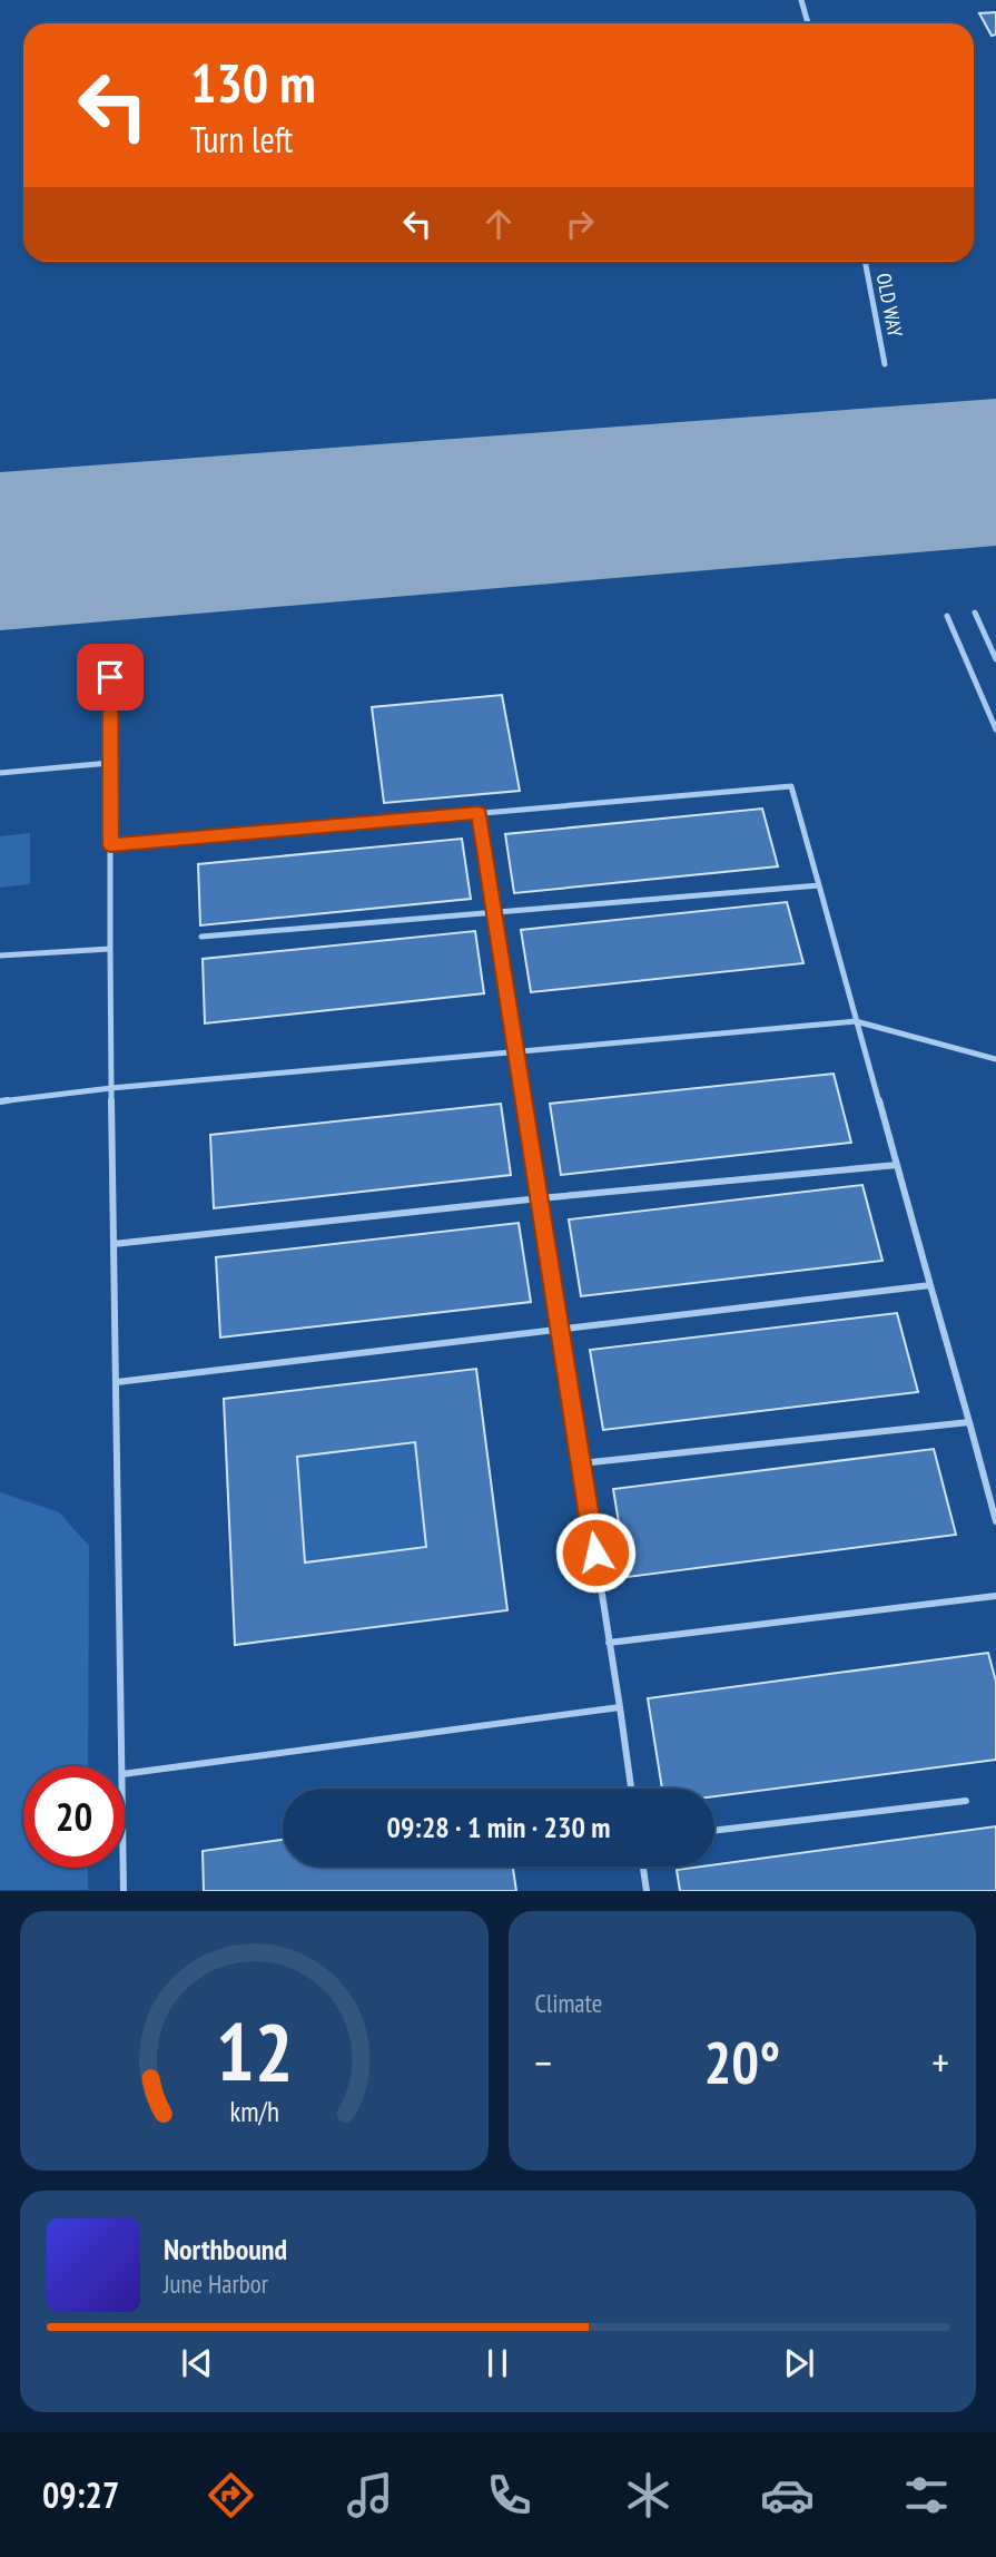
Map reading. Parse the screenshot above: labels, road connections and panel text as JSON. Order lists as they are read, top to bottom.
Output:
{
  "streets": {
    "street": ["OLD WAY"]
  },
  "page": {
    "turn": ["130 m", "Turn left"],
    "limit": "20",
    "trip": "09:28 · 1 min · 230 m",
    "tile": "Climate",
    "heat": ["−", "20°", "+"],
    "song": ["Northbound", "June Harbor"],
    "tabs": "09:27",
    "gauge": ["12", "km/h"]
  }
}
